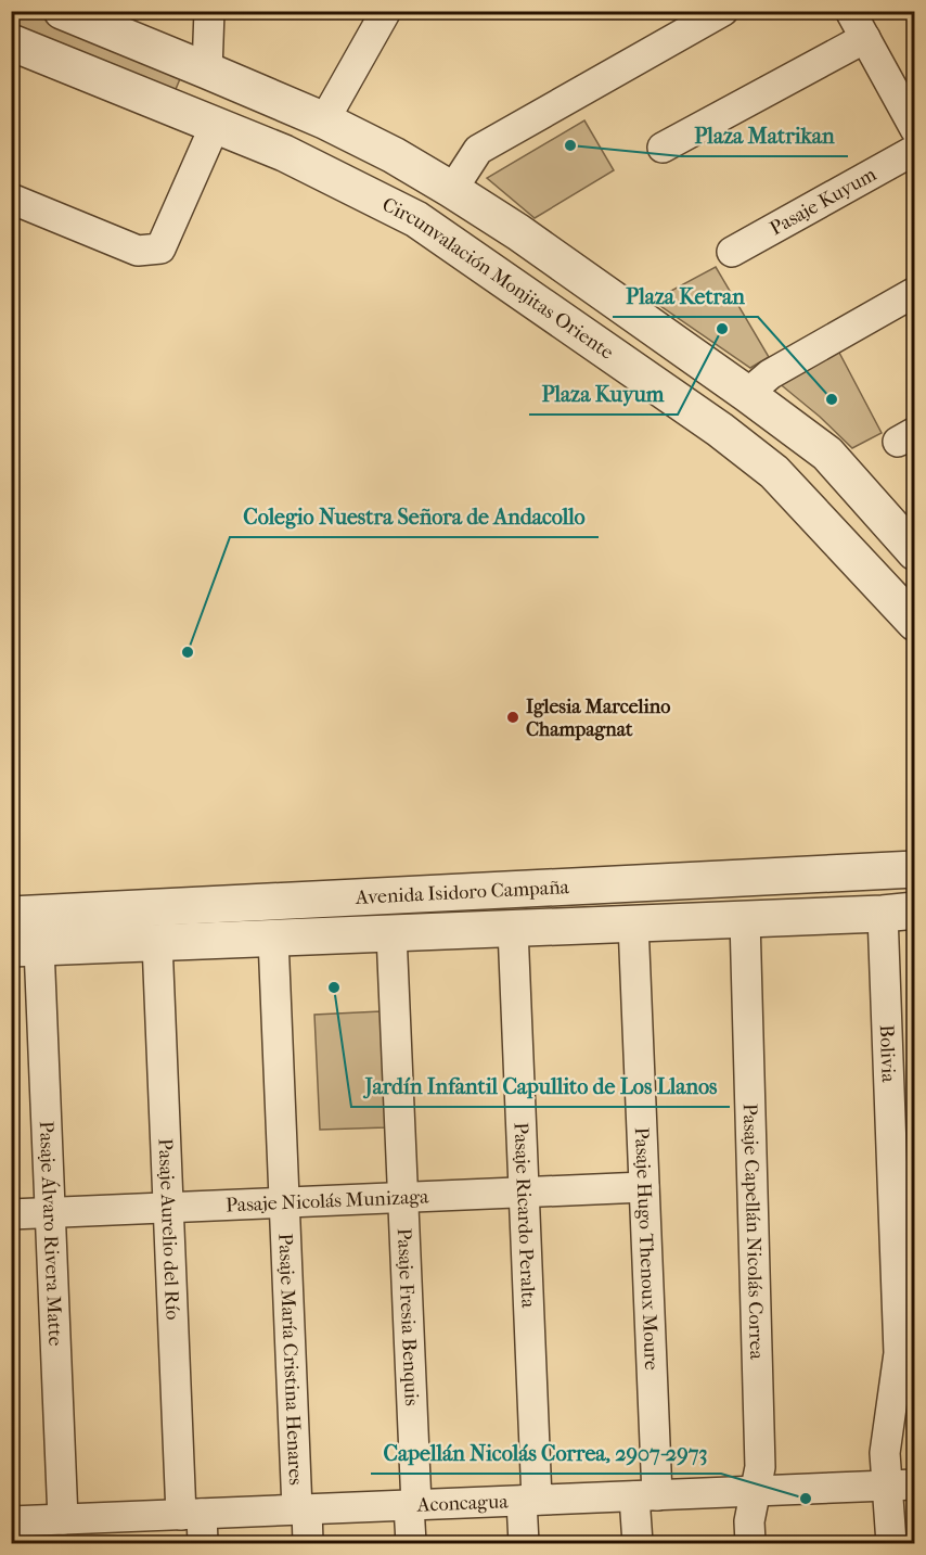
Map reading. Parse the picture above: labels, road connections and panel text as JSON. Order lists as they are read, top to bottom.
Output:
{
  "streets": {
    "street": [
      "Pasaje Kuyum",
      "Circunvalación Monjitas Oriente",
      "Avenida Isidoro Campaña",
      "Bolivia",
      "Pasaje Nicolás Munizaga",
      "Pasaje Ricardo Peralta",
      "Pasaje Aurelio del Río",
      "Pasaje Capellán Nicolás Correa",
      "Pasaje Álvaro Rivera Matte",
      "Pasaje Hugo Thenoux Moure",
      "Pasaje Fresia Benquis",
      "Pasaje María Cristina Henares",
      "Aconcagua"
    ]
  },
  "crossings": [
    ["Avenida Isidoro Campaña", "Bolivia"],
    ["Avenida Isidoro Campaña", "Pasaje Ricardo Peralta"],
    ["Avenida Isidoro Campaña", "Pasaje Aurelio del Río"],
    ["Avenida Isidoro Campaña", "Pasaje Capellán Nicolás Correa"],
    ["Avenida Isidoro Campaña", "Pasaje Álvaro Rivera Matte"],
    ["Avenida Isidoro Campaña", "Pasaje Hugo Thenoux Moure"],
    ["Avenida Isidoro Campaña", "Pasaje Fresia Benquis"],
    ["Avenida Isidoro Campaña", "Pasaje María Cristina Henares"],
    ["Bolivia", "Aconcagua"],
    ["Pasaje Nicolás Munizaga", "Pasaje Ricardo Peralta"],
    ["Pasaje Nicolás Munizaga", "Pasaje Aurelio del Río"],
    ["Pasaje Nicolás Munizaga", "Pasaje Álvaro Rivera Matte"],
    ["Pasaje Nicolás Munizaga", "Pasaje Hugo Thenoux Moure"],
    ["Pasaje Nicolás Munizaga", "Pasaje Fresia Benquis"],
    ["Pasaje Nicolás Munizaga", "Pasaje María Cristina Henares"],
    ["Pasaje Ricardo Peralta", "Aconcagua"],
    ["Pasaje Aurelio del Río", "Aconcagua"],
    ["Pasaje Capellán Nicolás Correa", "Aconcagua"],
    ["Pasaje Álvaro Rivera Matte", "Aconcagua"],
    ["Pasaje Hugo Thenoux Moure", "Aconcagua"],
    ["Pasaje Fresia Benquis", "Aconcagua"],
    ["Pasaje María Cristina Henares", "Aconcagua"]
  ],
  "places": [
    "Plaza Matrikan",
    "Plaza Kuyum",
    "Plaza Ketran",
    "Colegio Nuestra Señora de Andacollo",
    "Iglesia Marcelino Champagnat",
    "Jardín Infantil Capullito de Los Llanos",
    "Capellán Nicolás Correa, 2907-2973"
  ]
}
